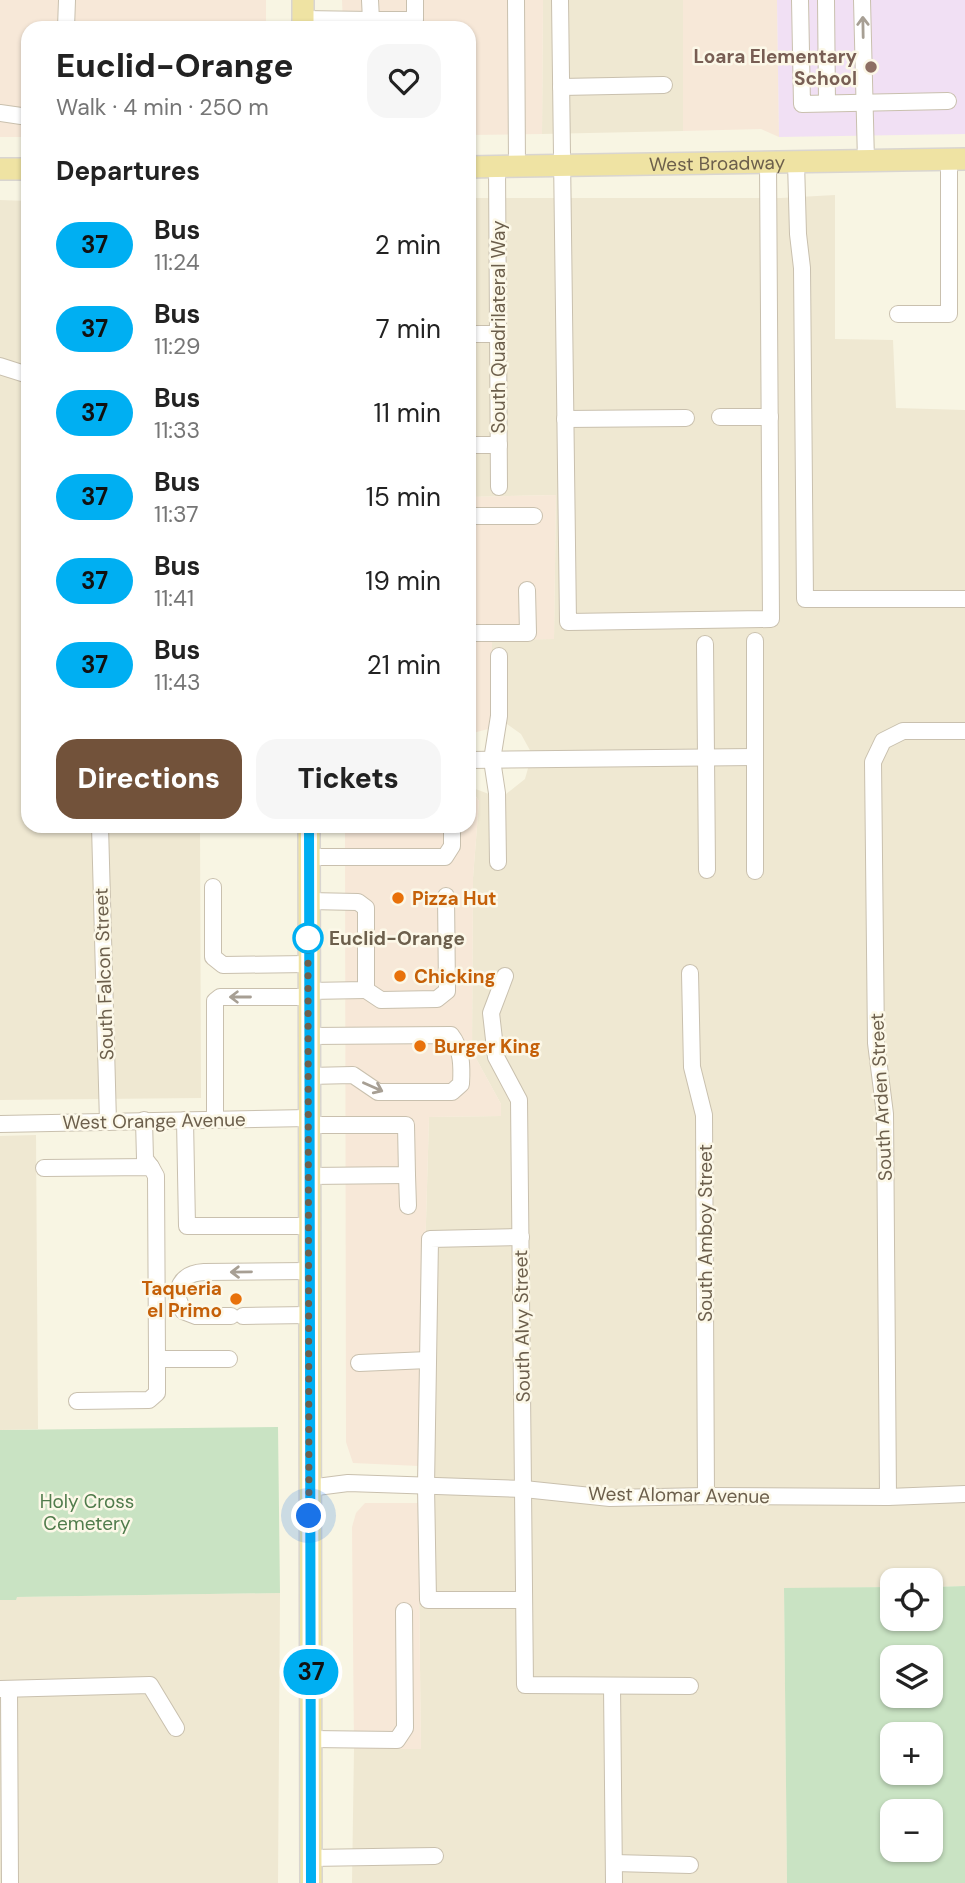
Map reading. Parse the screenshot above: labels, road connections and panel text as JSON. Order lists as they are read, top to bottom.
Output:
{
  "streets": {
    "main road": ["West Broadway"],
    "street": [
      "South Quadrilateral Way",
      "South Falcon Street",
      "South Arden Street",
      "West Orange Avenue",
      "South Amboy Street",
      "South Alvy Street",
      "West Alomar Avenue"
    ]
  },
  "crossings": [
    ["West Broadway", "South Quadrilateral Way"],
    ["South Falcon Street", "West Orange Avenue"],
    ["South Arden Street", "West Alomar Avenue"],
    ["South Amboy Street", "West Alomar Avenue"],
    ["South Alvy Street", "West Alomar Avenue"]
  ],
  "parks": ["Holy Cross Cemetery"],
  "places": [
    "Loara Elementary School",
    "Pizza Hut",
    "Euclid-Orange",
    "Chicking",
    "Burger King",
    "Taqueria el Primo"
  ],
  "lines": ["bus line 37"],
  "page": {
    "on_map": "37",
    "heading": [
      ["Euclid-Orange", "Walk · 4 min · 250 m"],
      "Departures"
    ],
    "list": [
      {
        "mark": "37",
        "name": "Bus",
        "note": "11:24",
        "value": "2 min"
      },
      {
        "mark": "37",
        "name": "Bus",
        "note": "11:29",
        "value": "7 min"
      },
      {
        "mark": "37",
        "name": "Bus",
        "note": "11:33",
        "value": "11 min"
      },
      {
        "mark": "37",
        "name": "Bus",
        "note": "11:37",
        "value": "15 min"
      },
      {
        "mark": "37",
        "name": "Bus",
        "note": "11:41",
        "value": "19 min"
      },
      {
        "mark": "37",
        "name": "Bus",
        "note": "11:43",
        "value": "21 min"
      }
    ],
    "buttons": ["Directions", "Tickets"],
    "map_buttons": ["+", "−"]
  }
}
